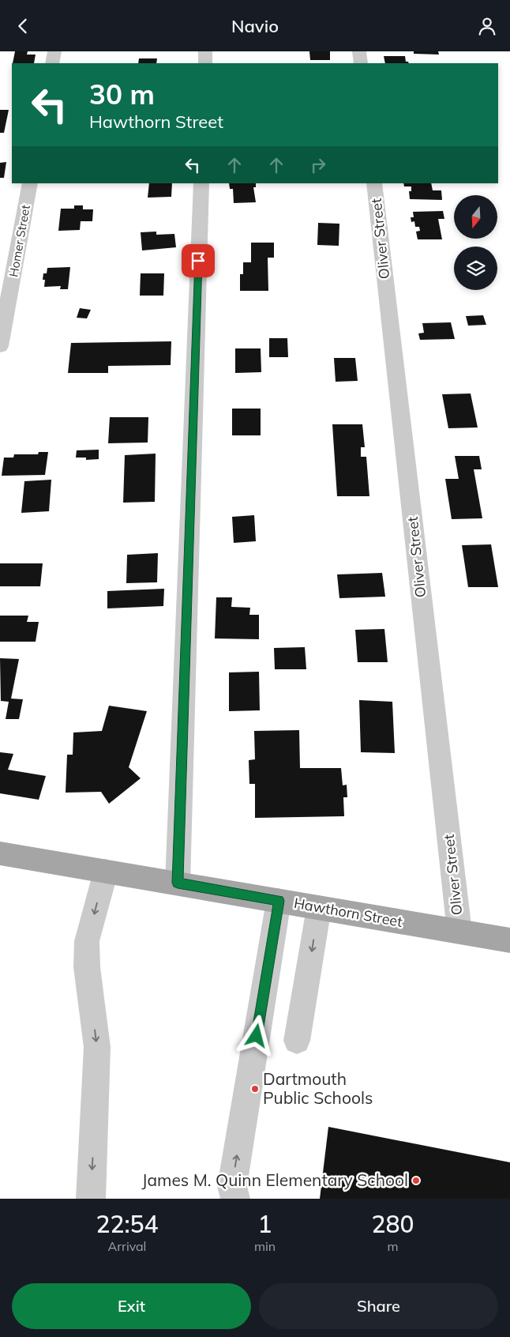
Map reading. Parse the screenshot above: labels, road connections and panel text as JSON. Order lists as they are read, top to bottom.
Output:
{
  "streets": {
    "main road": ["Hawthorn Street"],
    "street": ["Oliver Street", "Homer Street"]
  },
  "crossings": [
    ["Oliver Street", "Hawthorn Street"]
  ],
  "places": ["Dartmouth Public Schools", "James M. Quinn Elementary School"],
  "north": "bottom",
  "page": {
    "header": "Navio",
    "turn": ["30 m", "Hawthorn Street"],
    "eta": [
      "22:54",
      "Arrival",
      "1",
      "min",
      "280",
      "m"
    ],
    "buttons": ["Exit", "Share"]
  }
}
